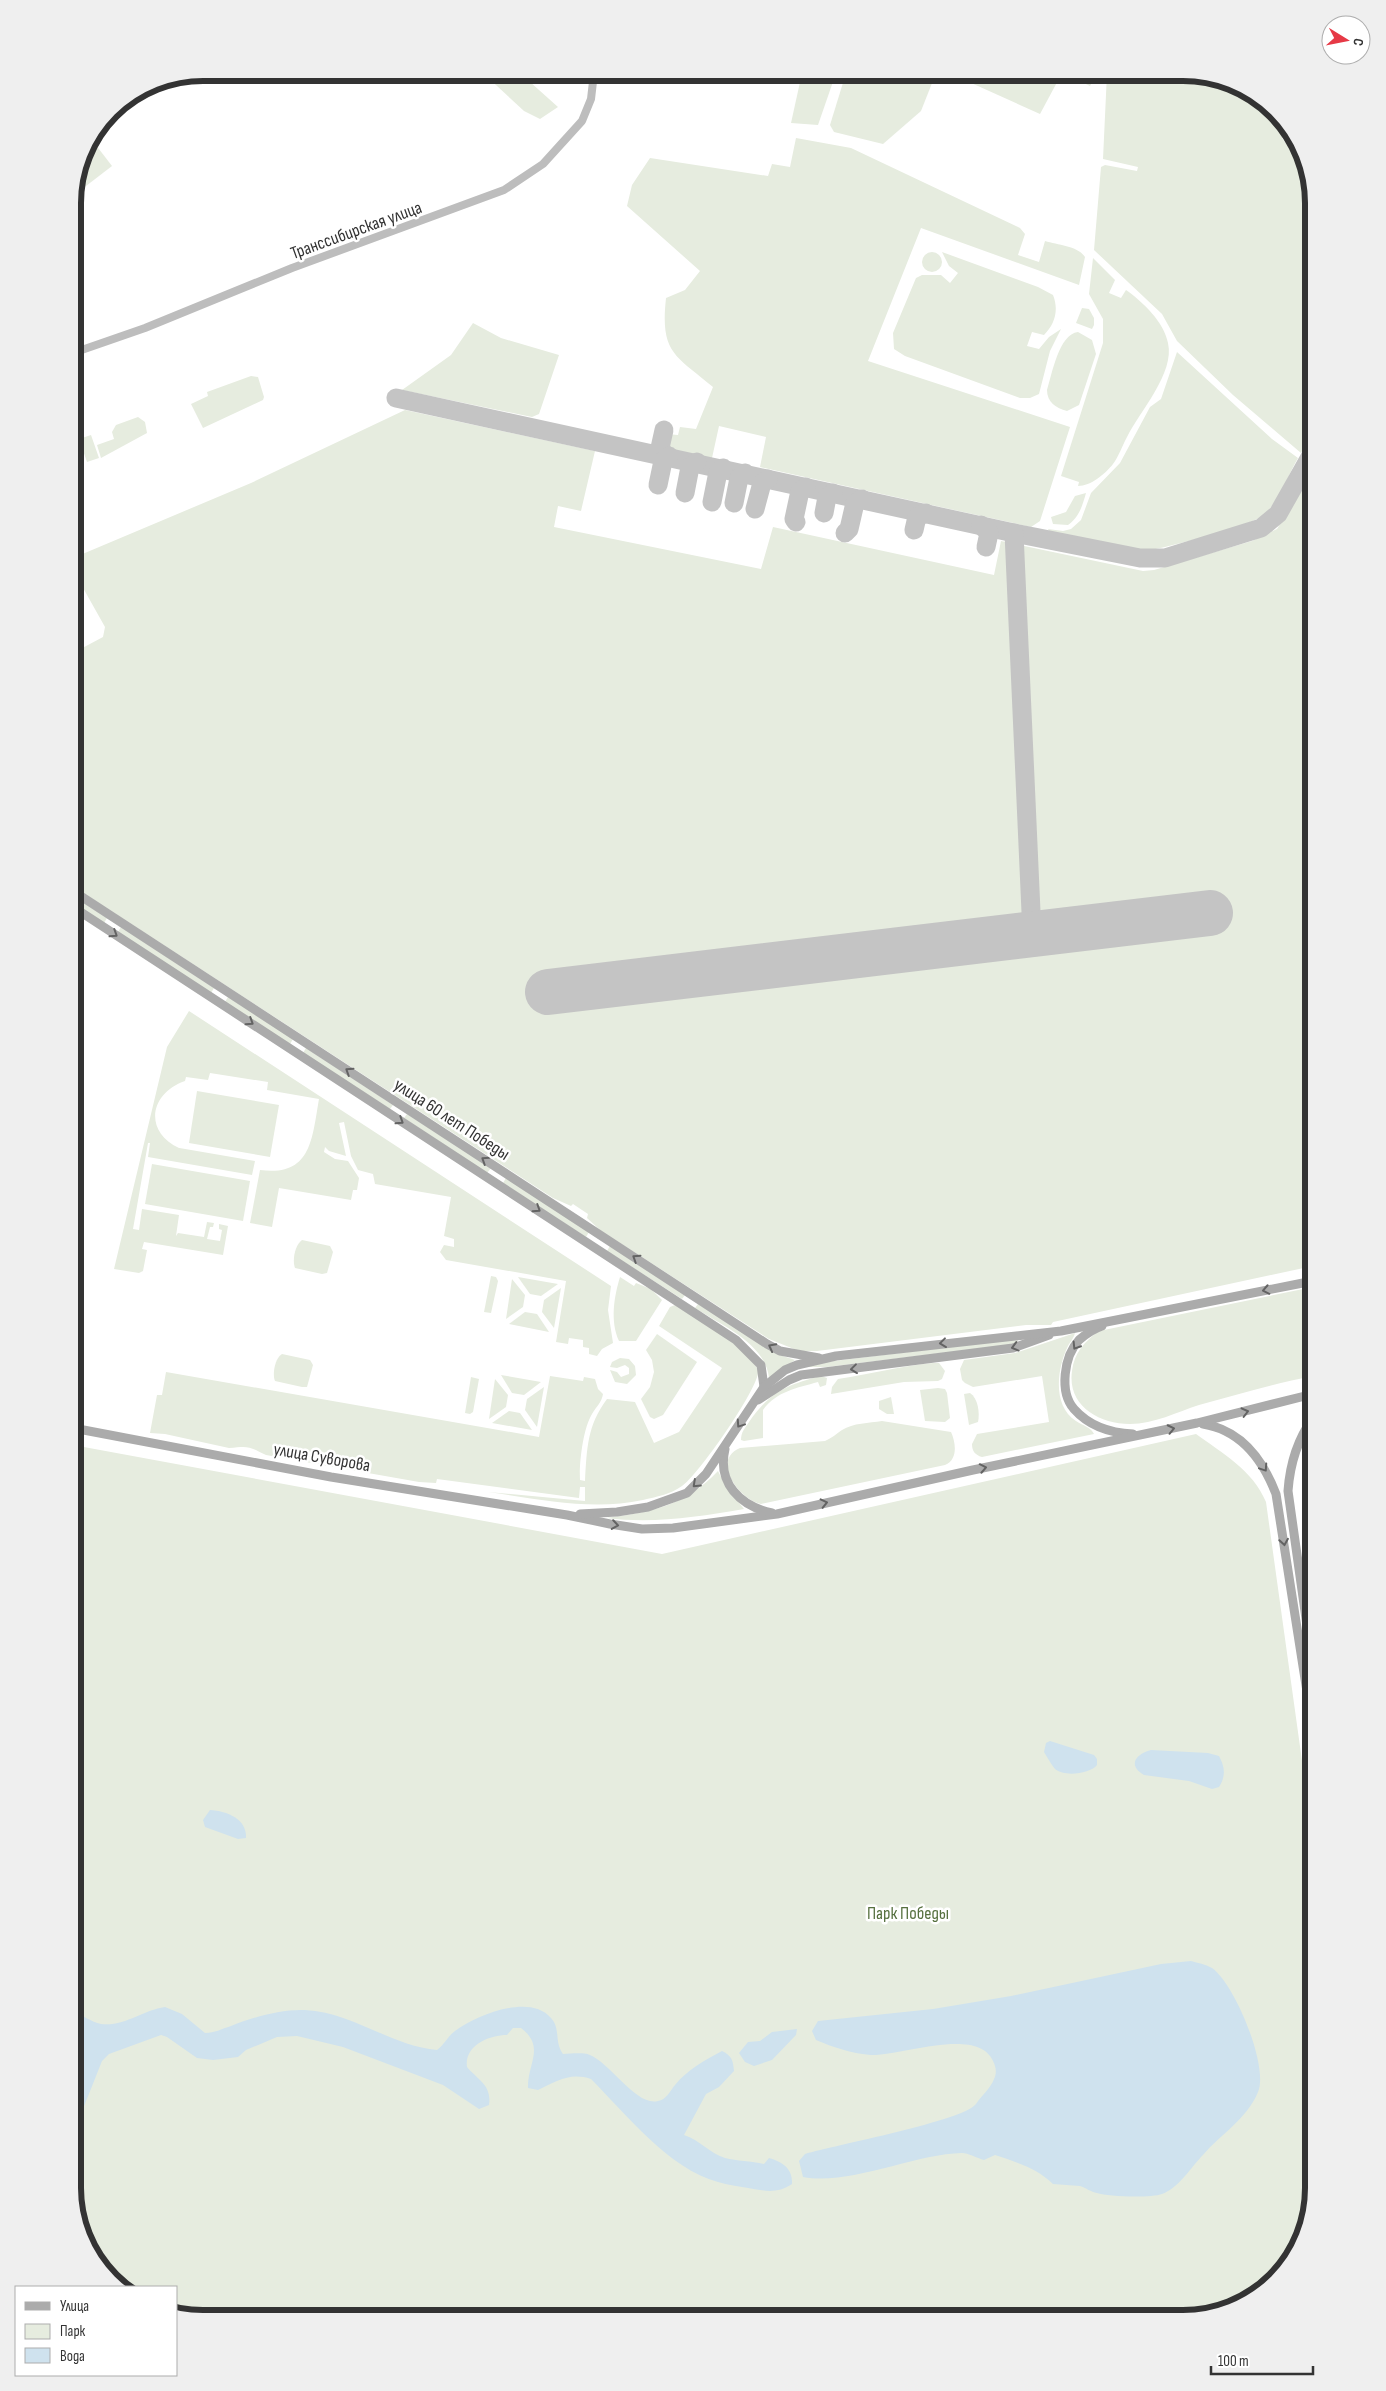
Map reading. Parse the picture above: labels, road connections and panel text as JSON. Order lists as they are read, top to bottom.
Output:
{
  "streets": {
    "main road": ["Транссибирская улица", "улица 60 лет Победы", "улица Суворова"]
  },
  "parks": ["Парк Победы"],
  "legend": ["Улица", "Парк", "Вода"],
  "scale_bar": "100 m",
  "north": "right"
}
